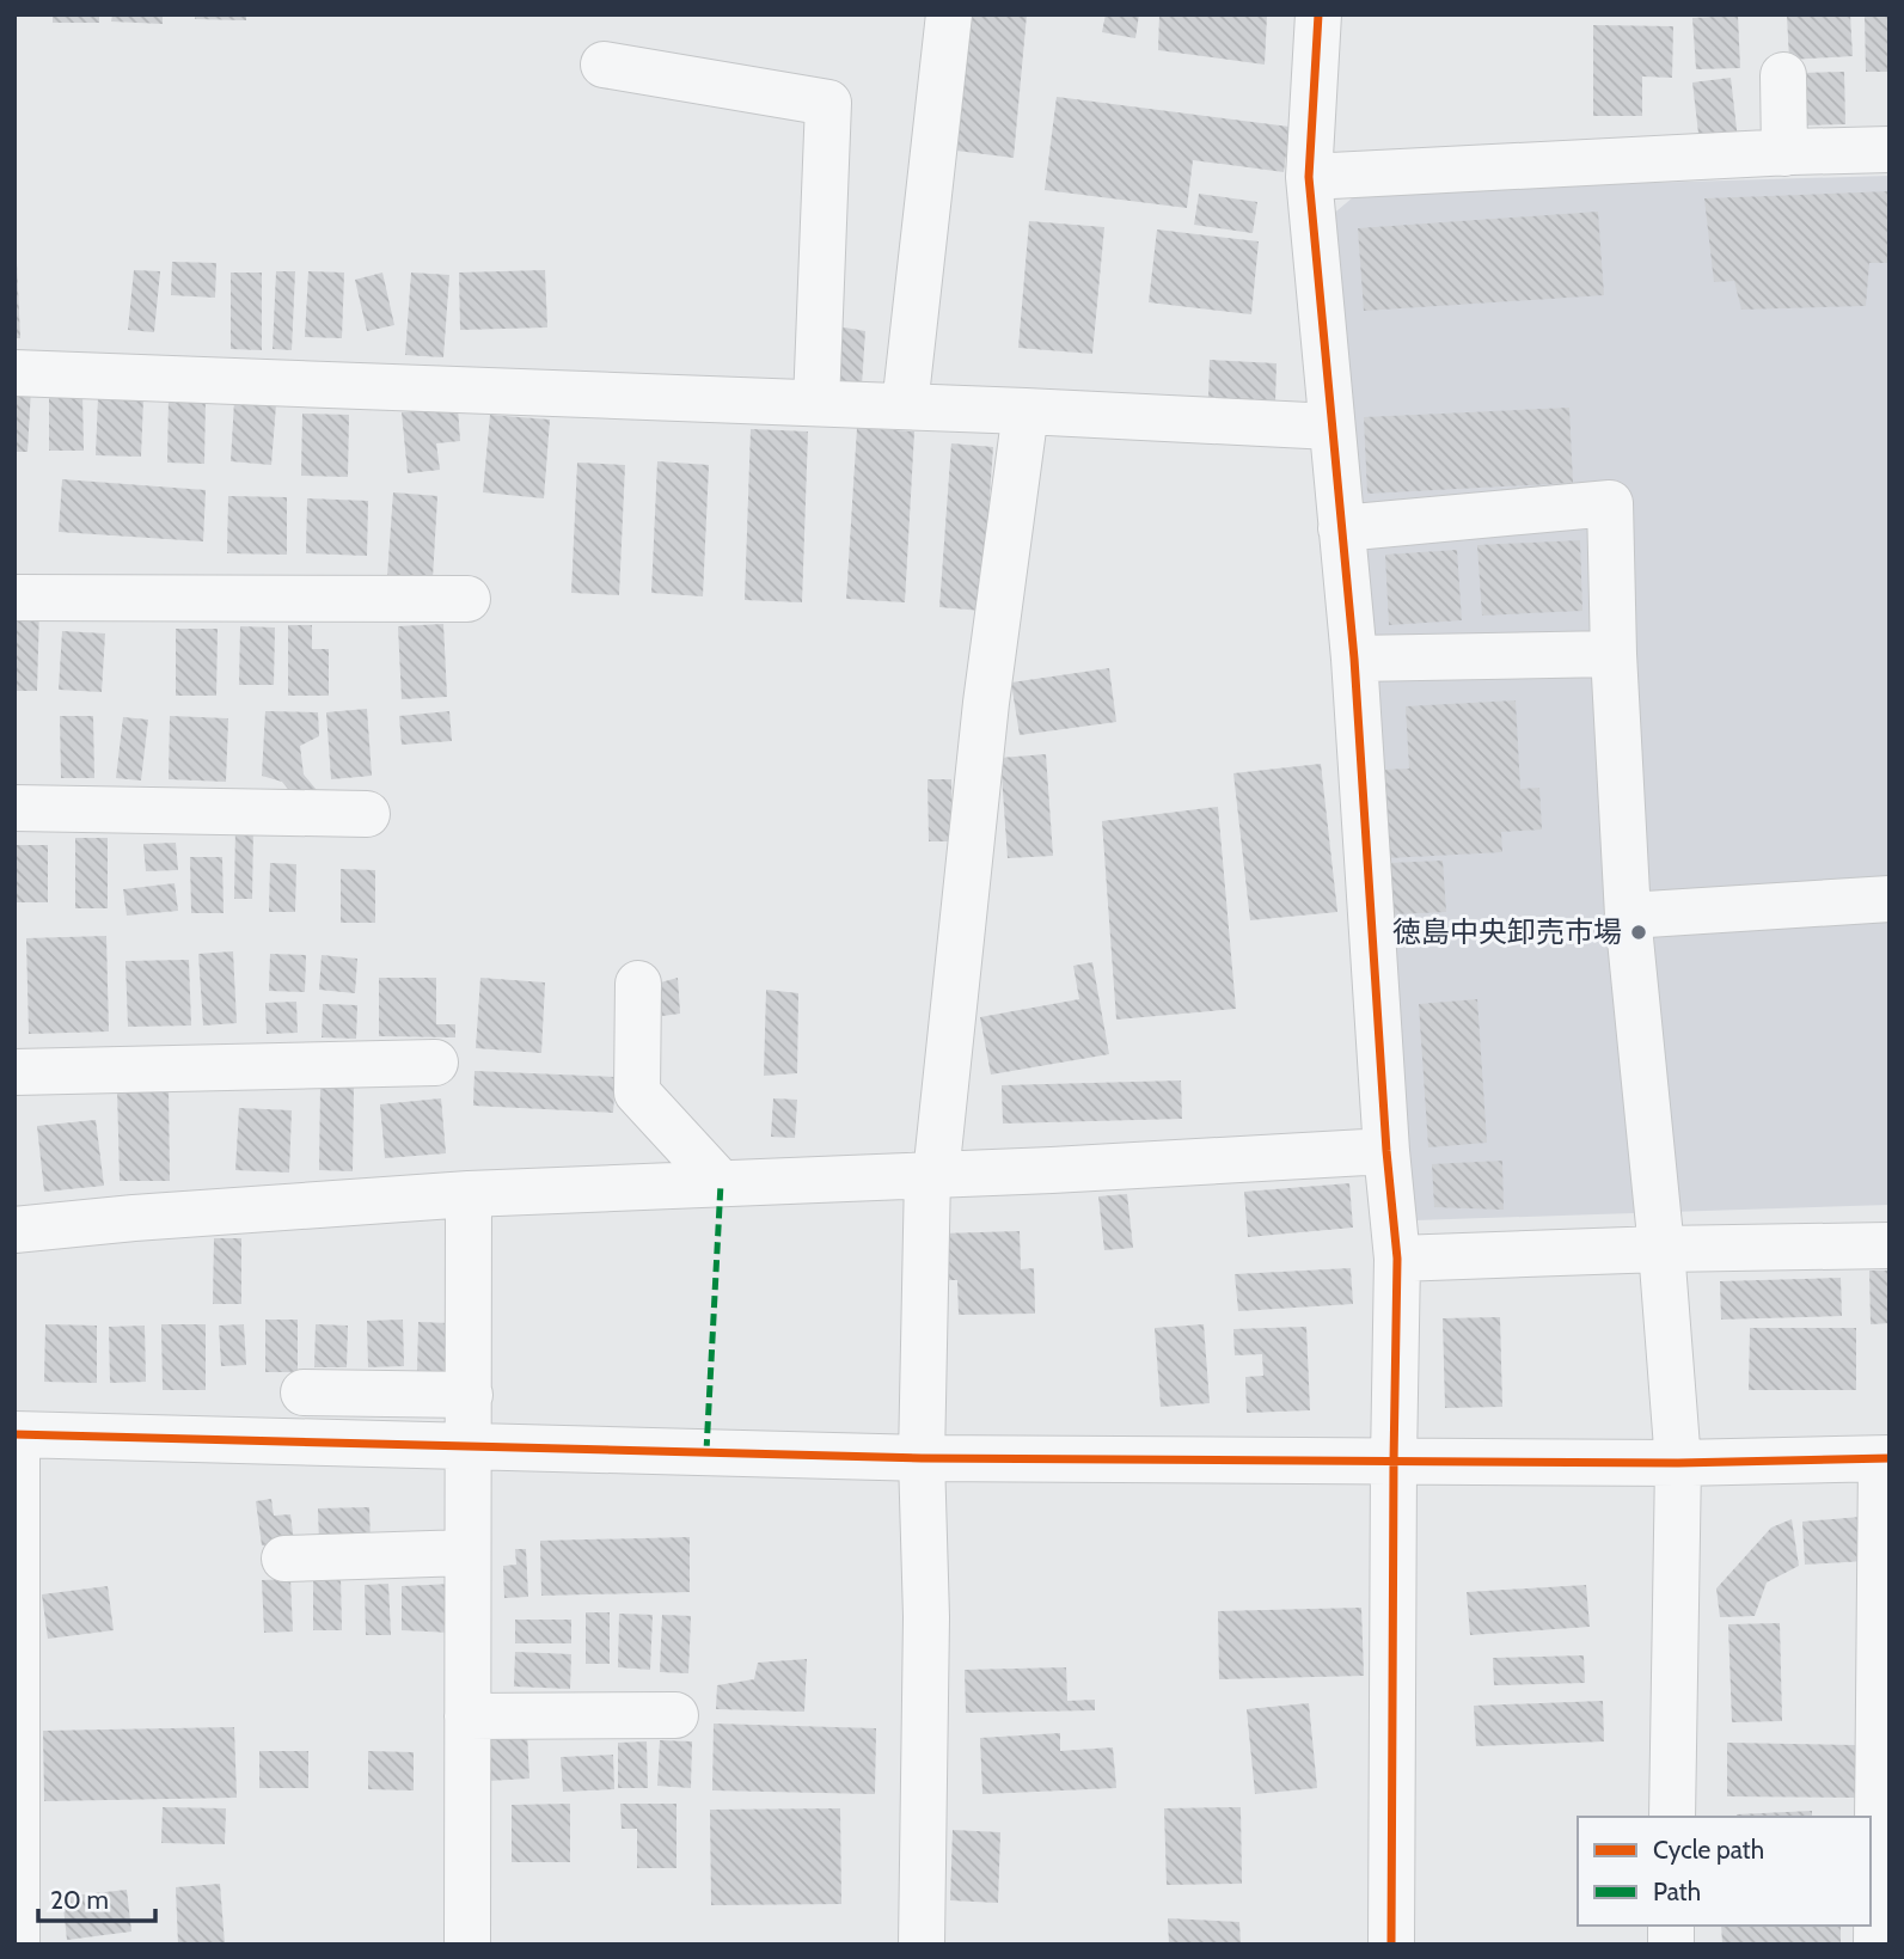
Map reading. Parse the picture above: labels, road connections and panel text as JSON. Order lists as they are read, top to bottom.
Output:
{
  "places": ["徳島中央卸売市場"],
  "legend": ["Cycle path", "Path"],
  "scale_bar": "20 m"
}
